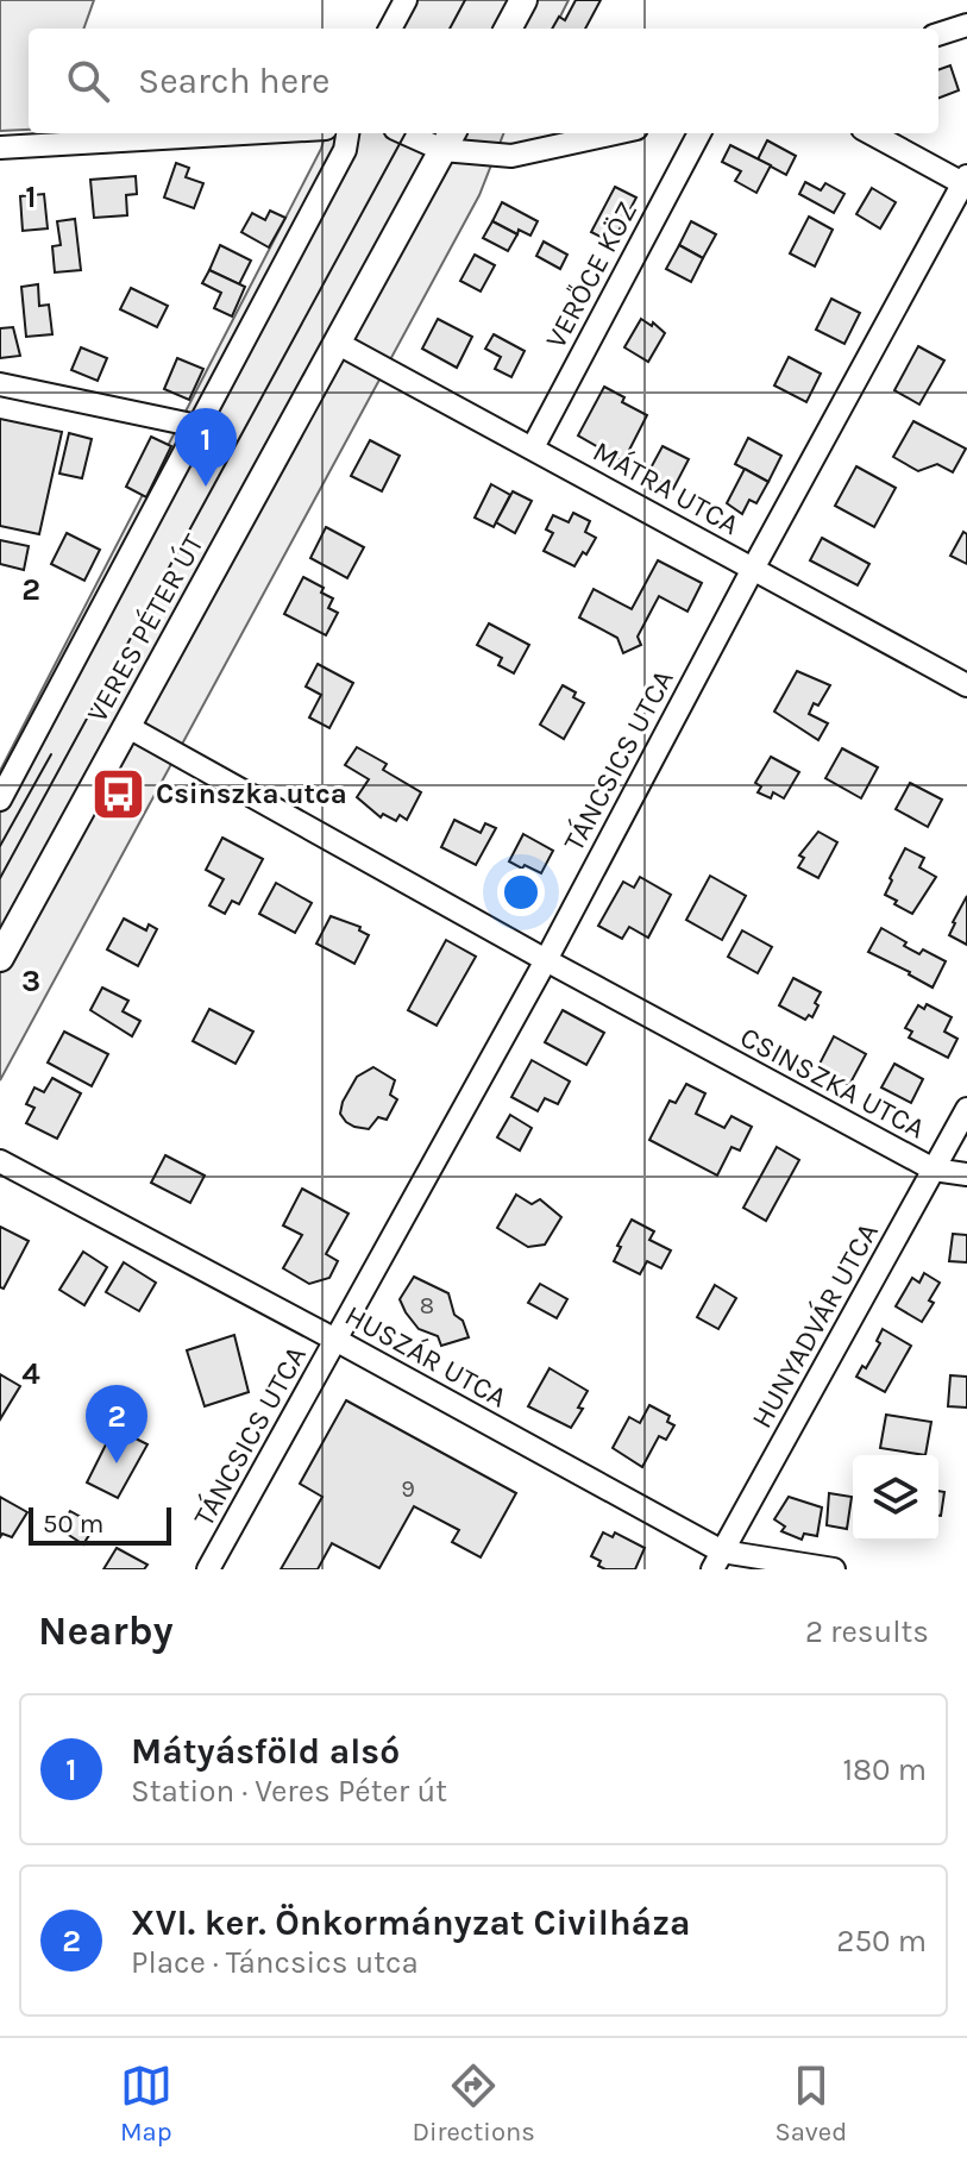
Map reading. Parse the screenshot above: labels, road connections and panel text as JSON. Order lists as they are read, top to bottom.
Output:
{
  "streets": {
    "main road": ["VERES PÉTER ÚT"],
    "street": [
      "VERŐCE KÖZ",
      "MÁTRA UTCA",
      "TÁNCSICS UTCA",
      "CSINSZKA UTCA",
      "HUNYADVÁR UTCA",
      "HUSZÁR UTCA"
    ]
  },
  "crossings": [
    ["VERŐCE KÖZ", "MÁTRA UTCA"],
    ["MÁTRA UTCA", "VERES PÉTER ÚT"],
    ["MÁTRA UTCA", "TÁNCSICS UTCA"],
    ["VERES PÉTER ÚT", "CSINSZKA UTCA"],
    ["TÁNCSICS UTCA", "CSINSZKA UTCA"],
    ["TÁNCSICS UTCA", "HUSZÁR UTCA"],
    ["CSINSZKA UTCA", "HUNYADVÁR UTCA"],
    ["HUNYADVÁR UTCA", "HUSZÁR UTCA"]
  ],
  "places": {
    "bus stop": ["Csinszka utca"]
  },
  "house_numbers": ["8", "9"],
  "scale_bar": "50 m",
  "page": {
    "search": "Search here",
    "pins": ["1", "2"],
    "scale": "50 m",
    "heading": ["Nearby", "2 results"],
    "list": [
      {
        "mark": "1",
        "name": "Mátyásföld alsó",
        "note": "Station · Veres Péter út",
        "value": "180 m"
      },
      {
        "mark": "2",
        "name": "XVI. ker. Önkormányzat Civilháza",
        "note": "Place · Táncsics utca",
        "value": "250 m"
      }
    ],
    "nav": ["Map", "Directions", "Saved"]
  },
  "grid": {
    "rows": [
      "1",
      "2",
      "3",
      "4"
    ]
  }
}
